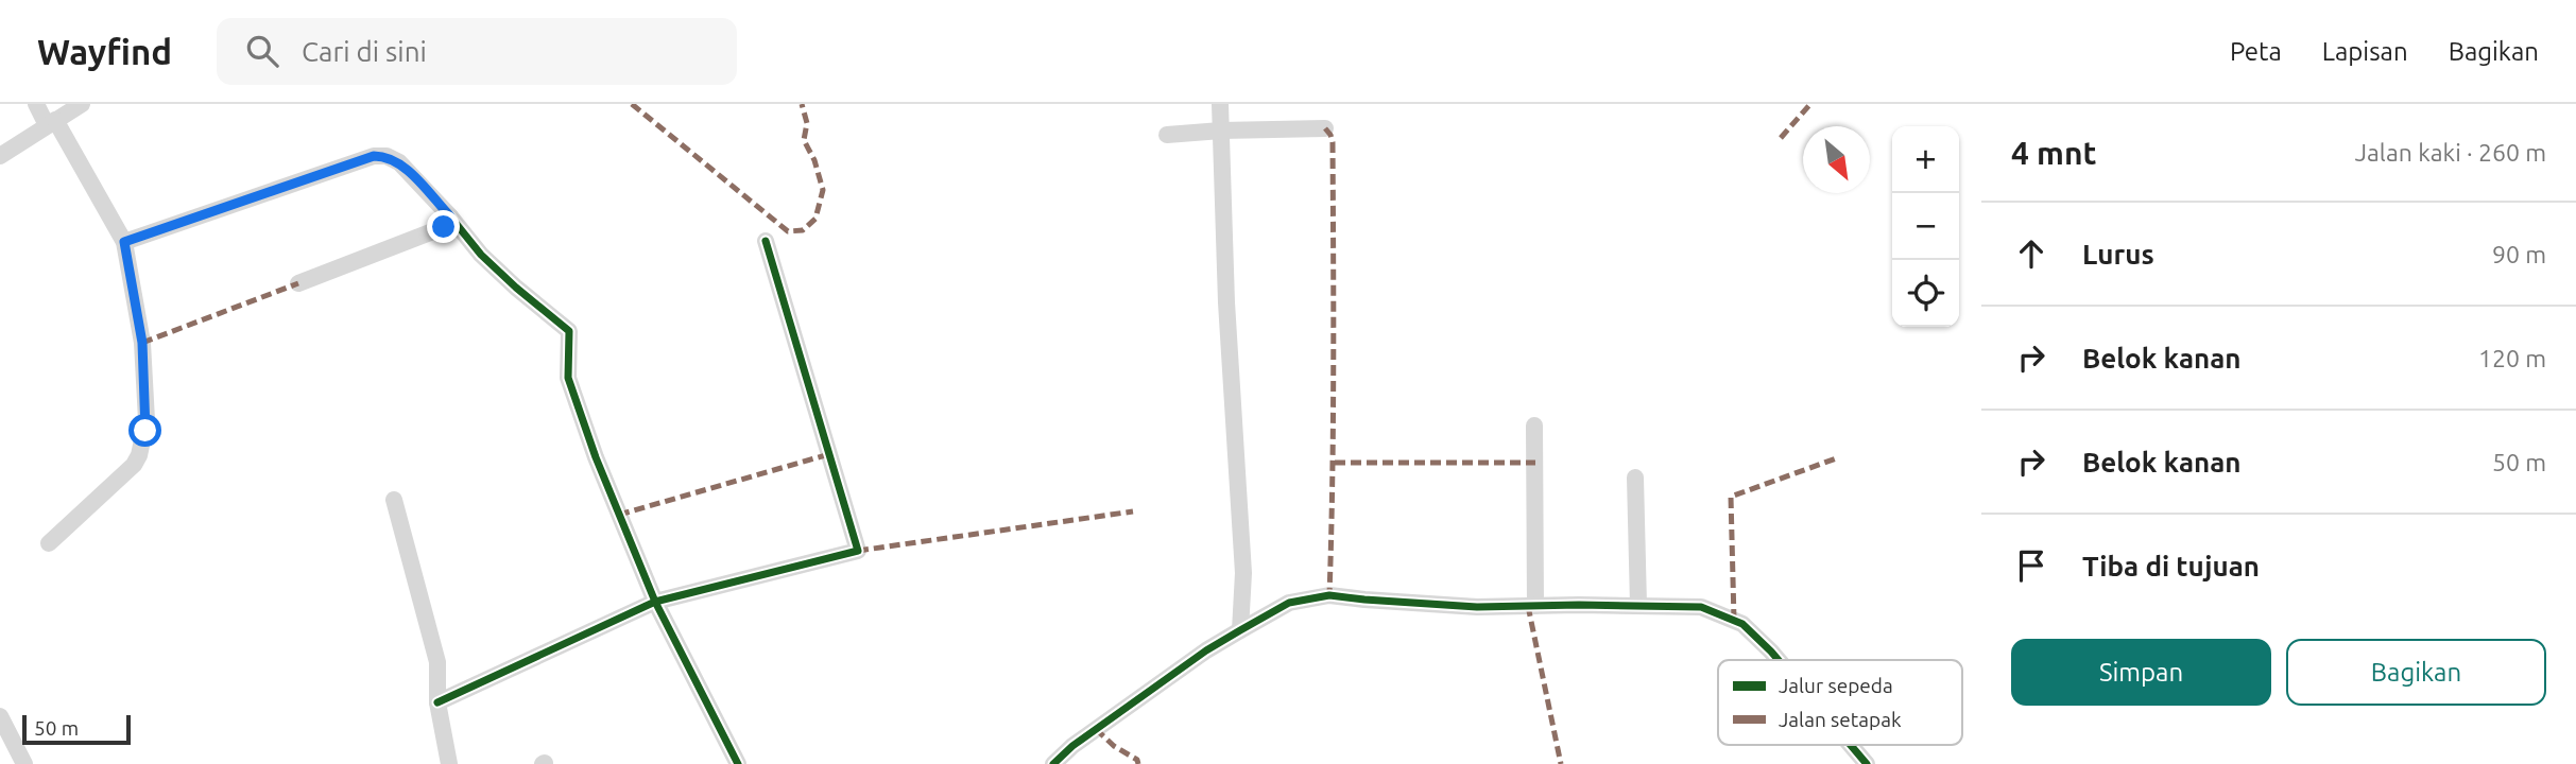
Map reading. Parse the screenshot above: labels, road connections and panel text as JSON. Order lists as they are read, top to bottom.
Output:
{
  "legend": ["Jalur sepeda", "Jalan setapak"],
  "scale_bar": "50 m",
  "north": "bottom right",
  "page": {
    "header": "Wayfind",
    "search": "Cari di sini",
    "nav": ["Peta", "Lapisan", "Bagikan"],
    "heading": ["4 mnt", "Jalan kaki · 260 m"],
    "map_buttons": ["+", "−"],
    "list": [
      ["Lurus", "90 m"],
      ["Belok kanan", "120 m"],
      ["Belok kanan", "50 m"],
      "Tiba di tujuan"
    ],
    "buttons": ["Simpan", "Bagikan"],
    "scale": "50 m"
  }
}
